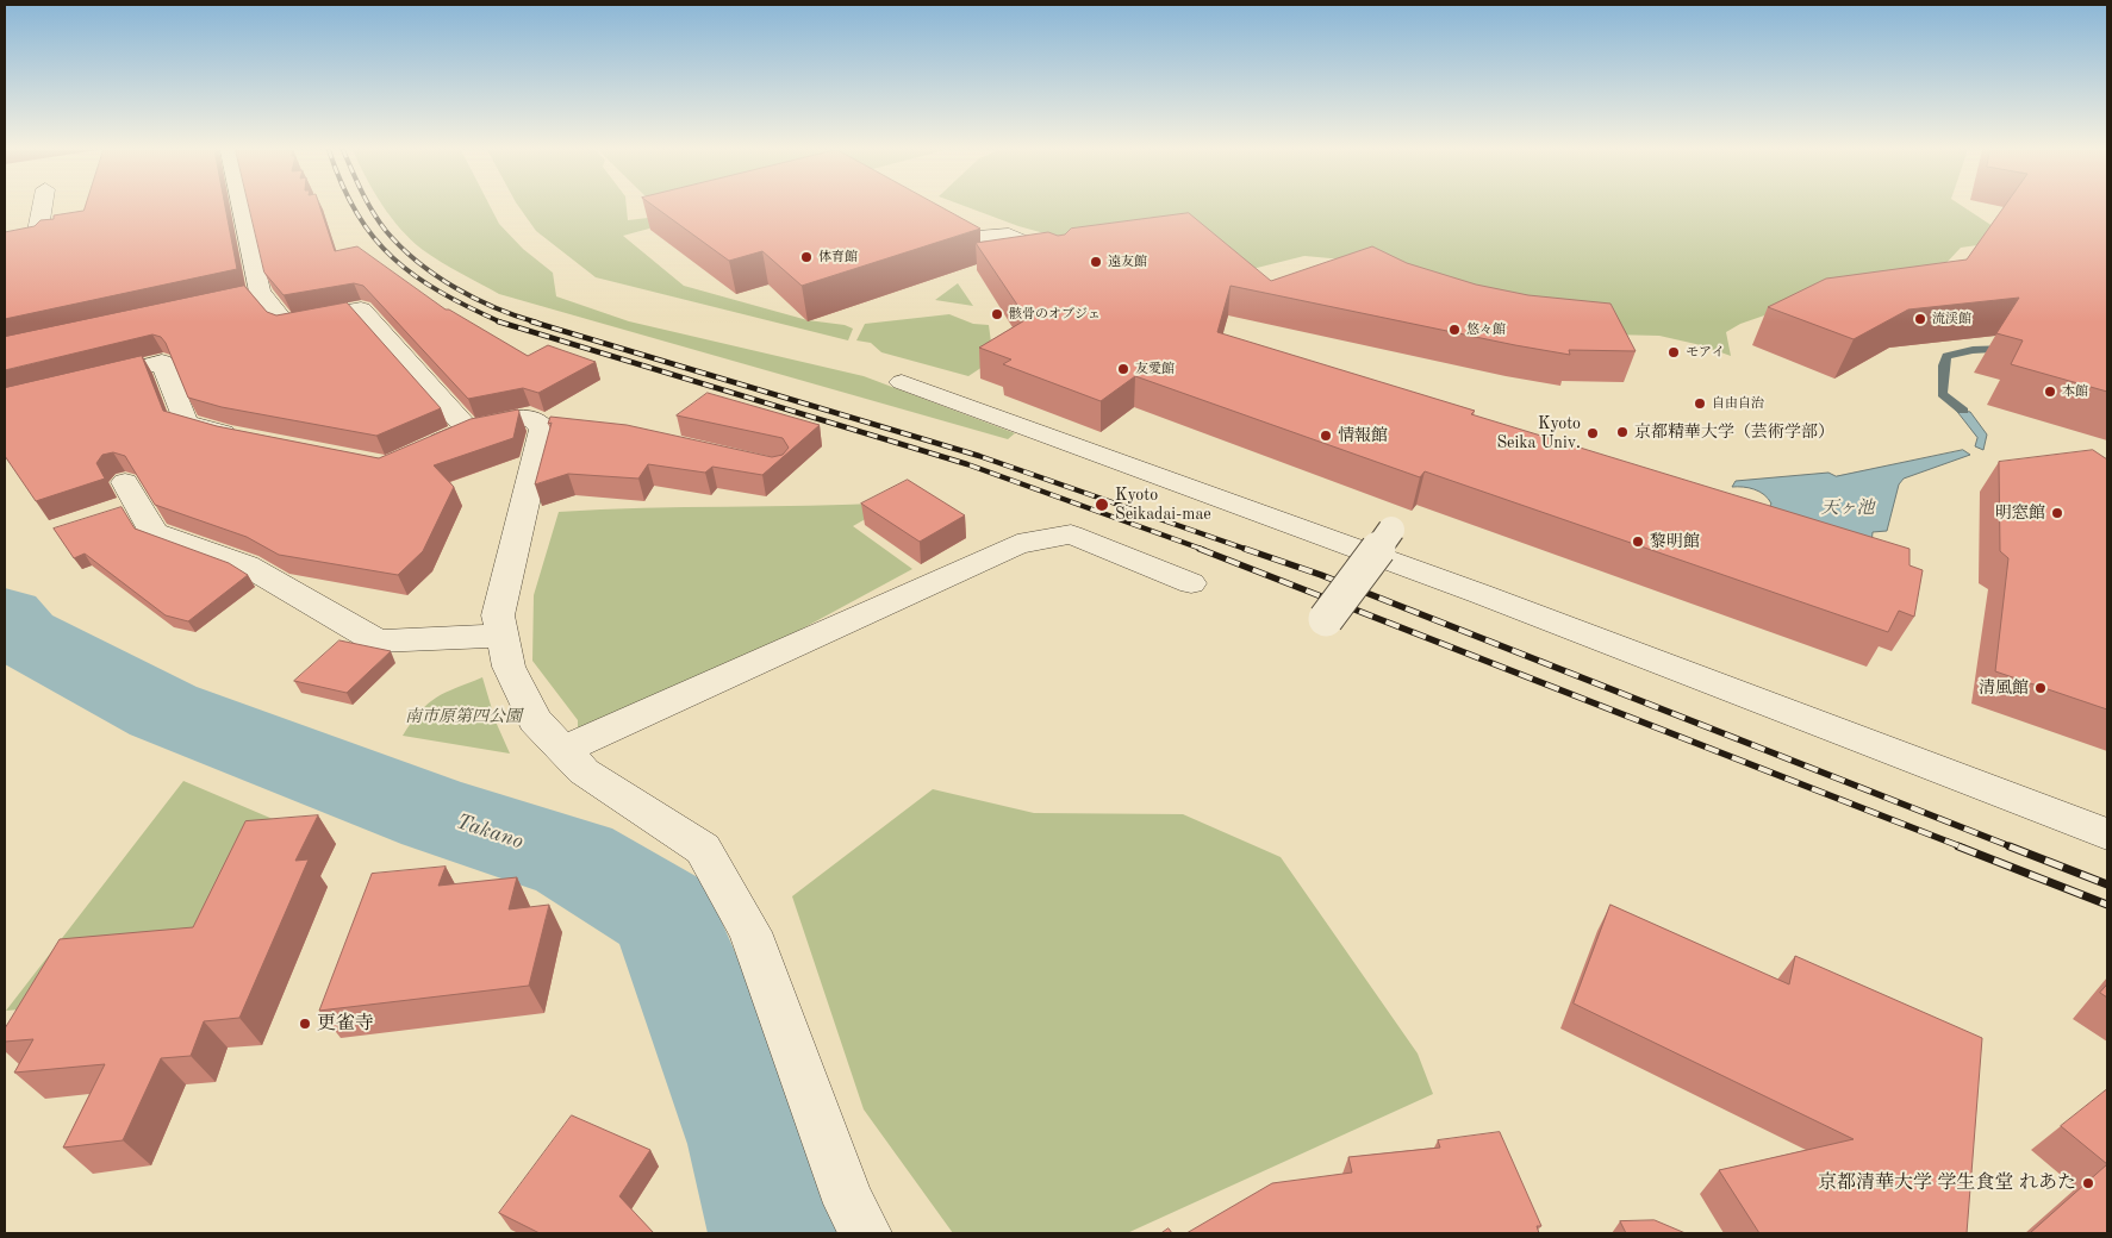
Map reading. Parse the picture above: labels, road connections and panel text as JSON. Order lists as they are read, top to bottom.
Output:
{
  "water": ["天ヶ池", "Takano"],
  "parks": ["南市原第四公園"],
  "places": [
    "体育館",
    "遠友館",
    "骸骨のオブジェ",
    "流渓館",
    "悠々館",
    "モアイ",
    "友愛館",
    "本館",
    "自由自治",
    "京都精華大学（芸術学部）",
    "Kyoto Seika Univ.",
    "情報館",
    "Kyoto Seikadai-mae",
    "明窓館",
    "黎明館",
    "清風館",
    "更雀寺",
    "京都清華大学 学生食堂 れあた"
  ]
}
